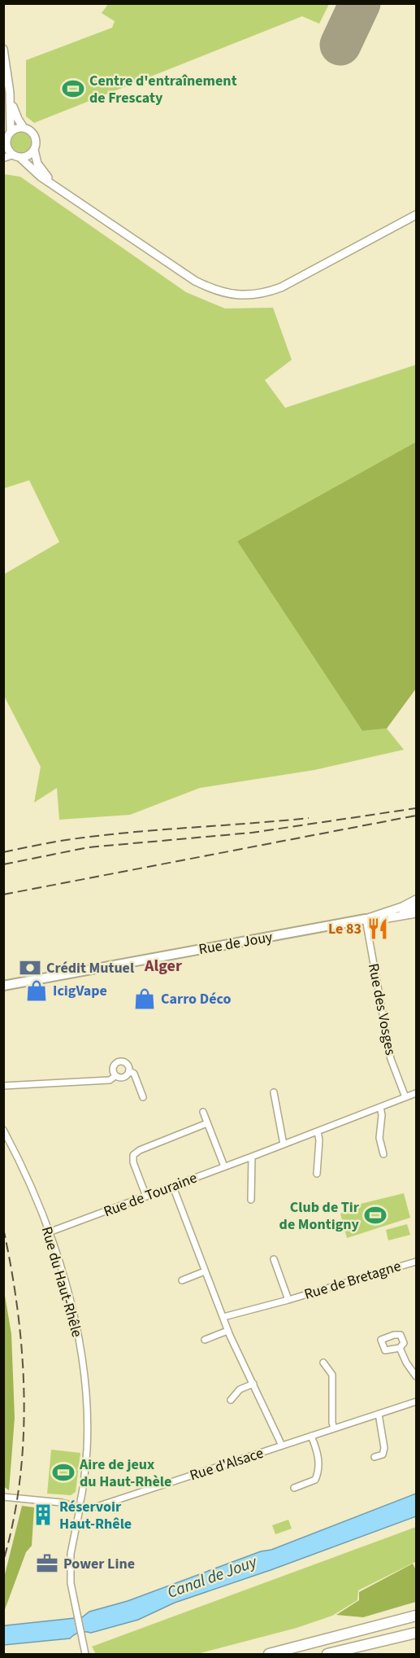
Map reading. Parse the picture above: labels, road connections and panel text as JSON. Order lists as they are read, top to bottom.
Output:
{
  "streets": {
    "main road": ["Rue de Jouy"],
    "street": [
      "Rue des Vosges",
      "Rue de Touraine",
      "Rue de Bretagne",
      "Rue du Haut-Rhêle",
      "Rue d'Alsace"
    ]
  },
  "crossings": [
    ["Rue de Jouy", "Rue des Vosges"],
    ["Rue des Vosges", "Rue de Touraine"],
    ["Rue de Touraine", "Rue du Haut-Rhêle"],
    ["Rue du Haut-Rhêle", "Rue d'Alsace"]
  ],
  "districts": ["Alger"],
  "water": ["Canal de Jouy"],
  "places": {
    "sports": ["Centre d'entraînement de Frescaty", "Club de Tir de Montigny", "Aire de jeux du Haut-Rhèle"],
    "restaurant": ["Le 83"],
    "bank": ["Crédit Mutuel"],
    "shop": ["IcigVape", "Carro Déco"],
    "building": ["Réservoir Haut-Rhêle"],
    "office": ["Power Line"]
  }
}
